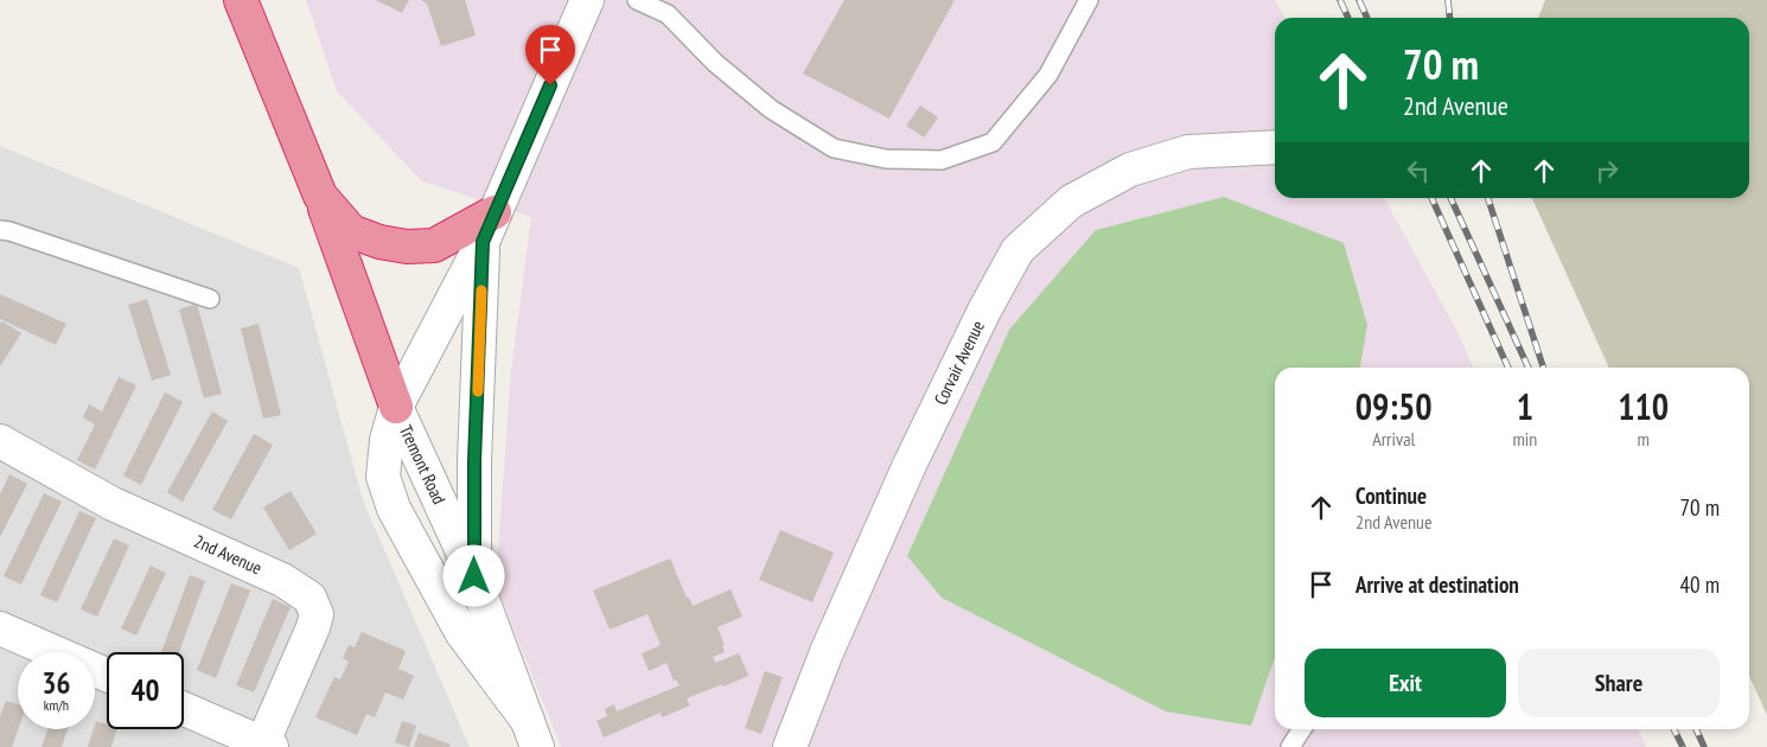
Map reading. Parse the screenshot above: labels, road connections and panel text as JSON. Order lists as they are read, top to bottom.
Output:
{
  "streets": {
    "street": ["Corvair Avenue", "Tremont Road", "2nd Avenue"]
  },
  "page": {
    "turn": ["70 m", "2nd Avenue"],
    "eta": [
      "09:50",
      "Arrival",
      "1",
      "min",
      "110",
      "m"
    ],
    "list": [
      {
        "name": "Continue",
        "note": "2nd Avenue",
        "value": "70 m"
      },
      {
        "name": "Arrive at destination",
        "value": "40 m"
      }
    ],
    "buttons": ["Exit", "Share"],
    "speed": "36 km/h",
    "limit": "40"
  }
}
